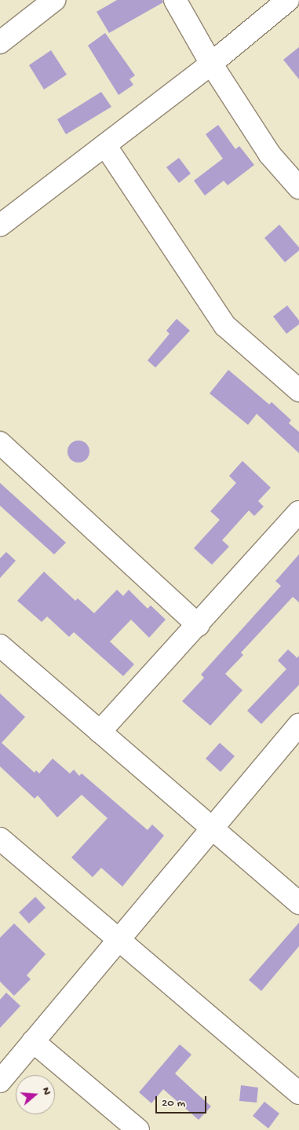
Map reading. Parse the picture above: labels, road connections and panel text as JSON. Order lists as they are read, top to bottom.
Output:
{
  "scale_bar": "20 m",
  "north": "right"
}
